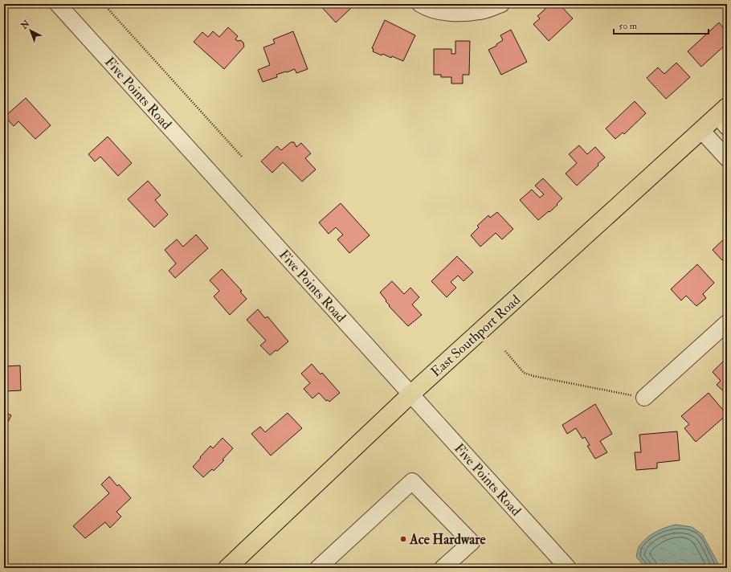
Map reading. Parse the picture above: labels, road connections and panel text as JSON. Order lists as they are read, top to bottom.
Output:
{
  "streets": {
    "main road": ["East Southport Road"],
    "street": ["Five Points Road"]
  },
  "crossings": [
    ["Five Points Road", "East Southport Road"]
  ],
  "places": ["Ace Hardware"],
  "scale_bar": "50 m",
  "north": "top left"
}
